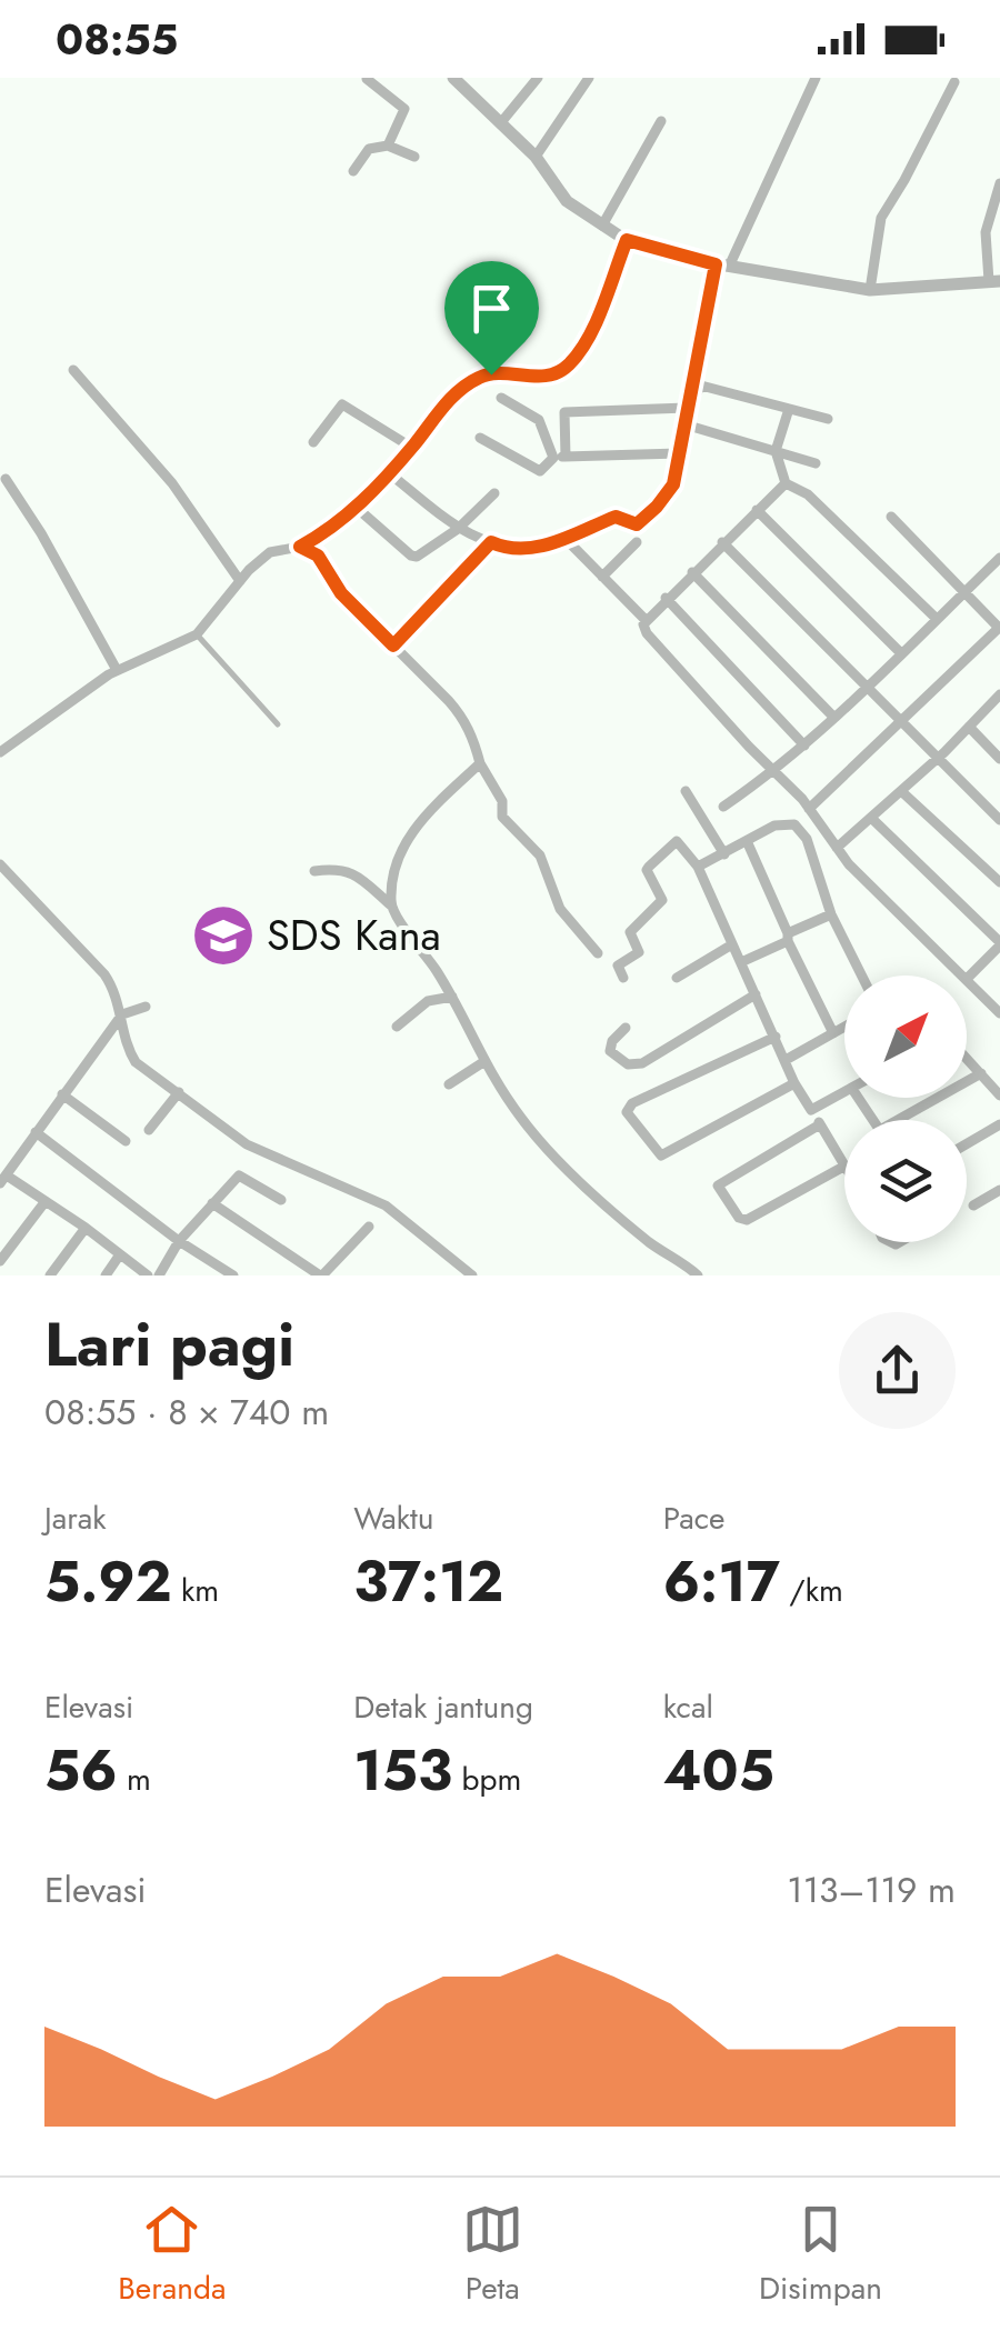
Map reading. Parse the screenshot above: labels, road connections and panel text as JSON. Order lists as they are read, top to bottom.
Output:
{
  "places": {
    "school or university": ["SDS Kana"]
  },
  "north": "top right",
  "page": {
    "status": "08:55",
    "heading": ["Lari pagi", "08:55 · 8 × 740 m"],
    "stats": [
      ["Jarak", "5.92 km"],
      ["Waktu", "37:12"],
      ["Pace", "6:17 /km"],
      ["Elevasi", "56 m"],
      ["Detak jantung", "153 bpm"],
      ["kcal", "405"]
    ],
    "chart": ["Elevasi", "113–119 m"],
    "tabs": ["Beranda", "Peta", "Disimpan"]
  }
}
